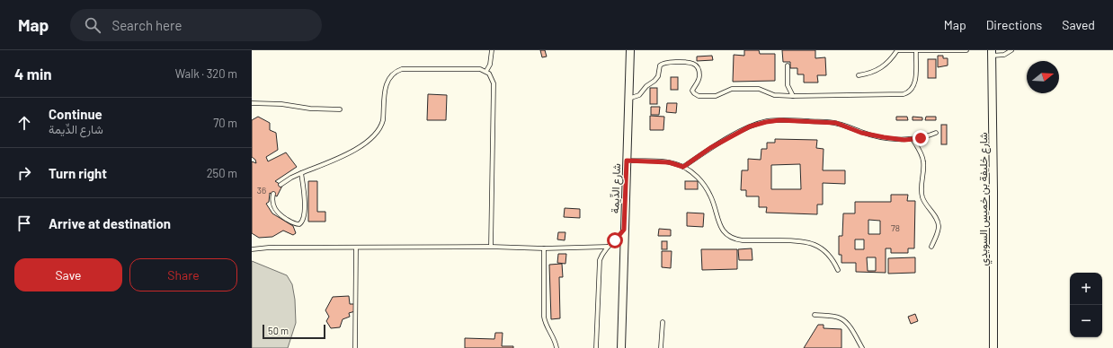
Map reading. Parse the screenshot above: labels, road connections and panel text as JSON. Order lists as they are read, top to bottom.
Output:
{
  "streets": {
    "street": ["شارع الدِّيمة", "شارع خليفة بن خميس السويدي"]
  },
  "house_numbers": ["36", "78"],
  "scale_bar": "50 m",
  "north": "right",
  "page": {
    "header": "Map",
    "search": "Search here",
    "nav": ["Map", "Directions", "Saved"],
    "heading": ["4 min", "Walk · 320 m"],
    "list": [
      ["Continue", "شارع الدِّيمة", "70 m"],
      ["Turn right", "250 m"],
      "Arrive at destination"
    ],
    "buttons": ["Save", "Share"],
    "map_buttons": ["+", "−"],
    "scale": "50 m"
  }
}
